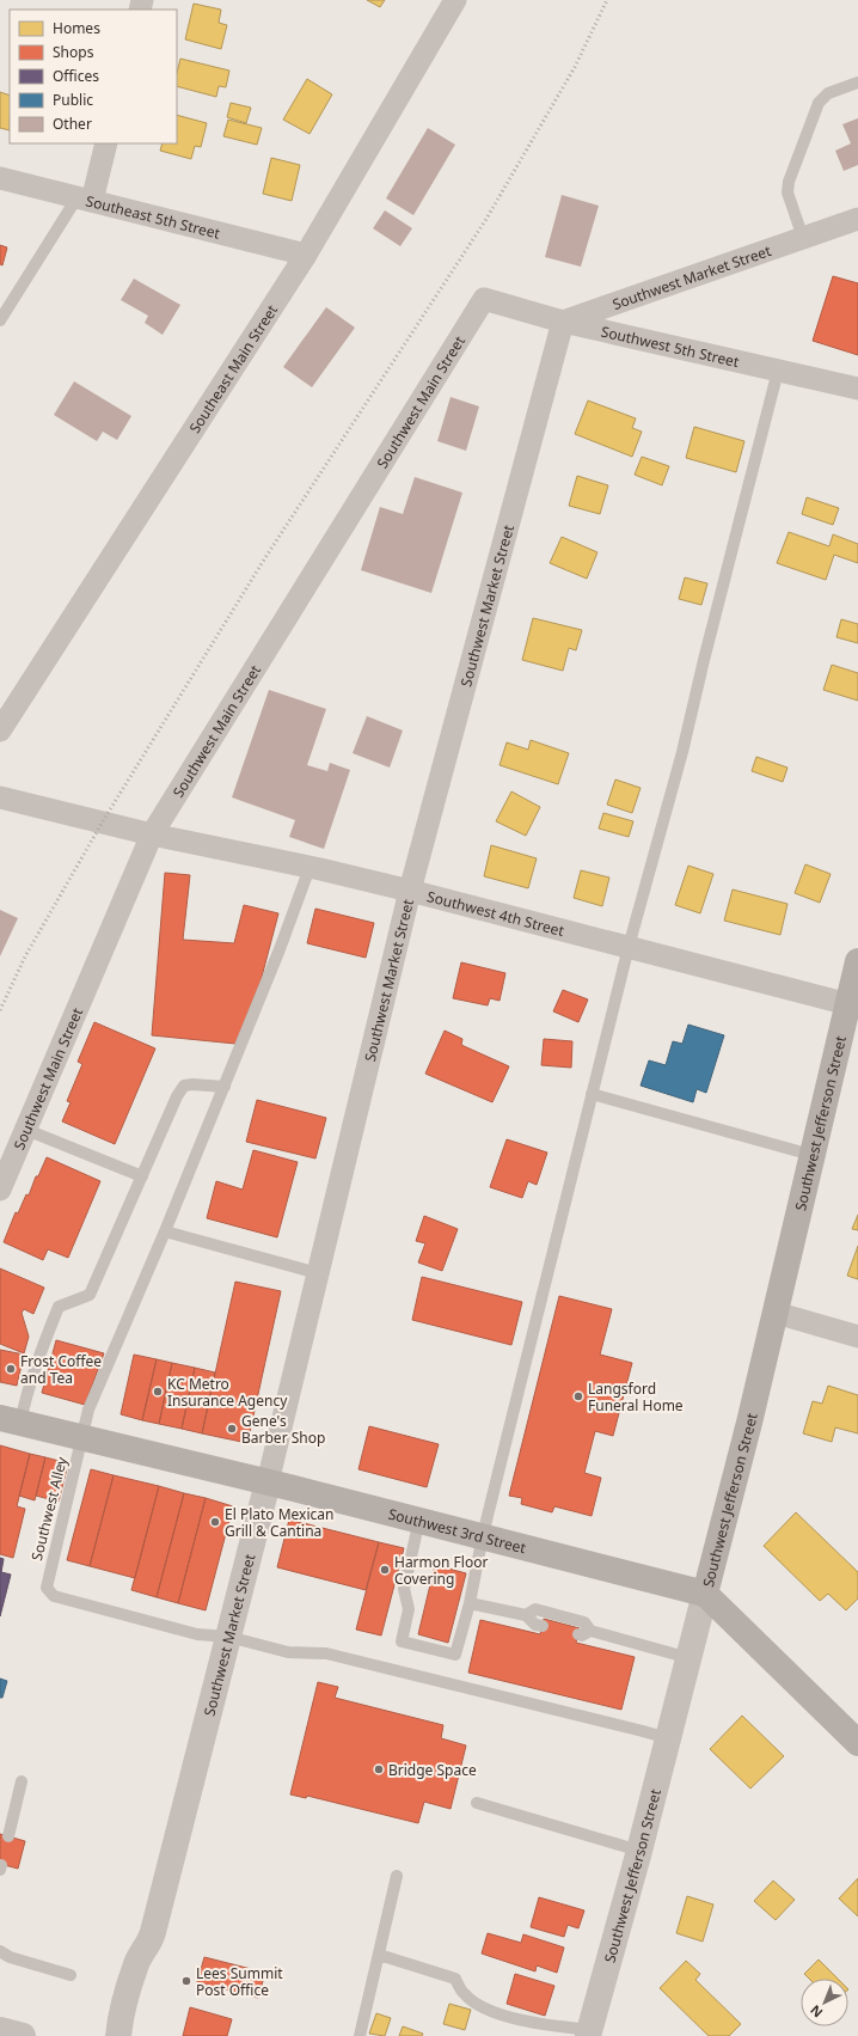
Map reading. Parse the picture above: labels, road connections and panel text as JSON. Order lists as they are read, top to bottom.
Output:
{
  "streets": {
    "main road": ["Southwest Jefferson Street", "Southwest 3rd Street"],
    "street": [
      "Southeast 5th Street",
      "Southwest Market Street",
      "Southwest 5th Street",
      "Southeast Main Street",
      "Southwest Main Street",
      "Southwest 4th Street"
    ],
    "lane": ["Southwest Alley"]
  },
  "crossings": [
    ["Southeast 5th Street", "Southeast Main Street"],
    ["Southwest Market Street", "Southwest 5th Street"],
    ["Southwest Market Street", "Southwest 4th Street"],
    ["Southwest Market Street", "Southwest Alley"],
    ["Southwest Market Street", "Southwest 3rd Street"],
    ["Southwest 5th Street", "Southwest Main Street"],
    ["Southwest Main Street", "Southwest 4th Street"],
    ["Southwest 4th Street", "Southwest Jefferson Street"],
    ["Southwest 4th Street", "Southwest Alley"],
    ["Southwest Jefferson Street", "Southwest 3rd Street"],
    ["Southwest Alley", "Southwest 3rd Street"]
  ],
  "places": [
    "Frost Coffee and Tea",
    "KC Metro Insurance Agency",
    "Langsford Funeral Home",
    "Gene's Barber Shop",
    "El Plato Mexican Grill & Cantina",
    "Harmon Floor Covering",
    "Bridge Space",
    "Lees Summit Post Office"
  ],
  "legend": [
    "Homes",
    "Shops",
    "Offices",
    "Public",
    "Other"
  ],
  "north": "bottom left"
}
